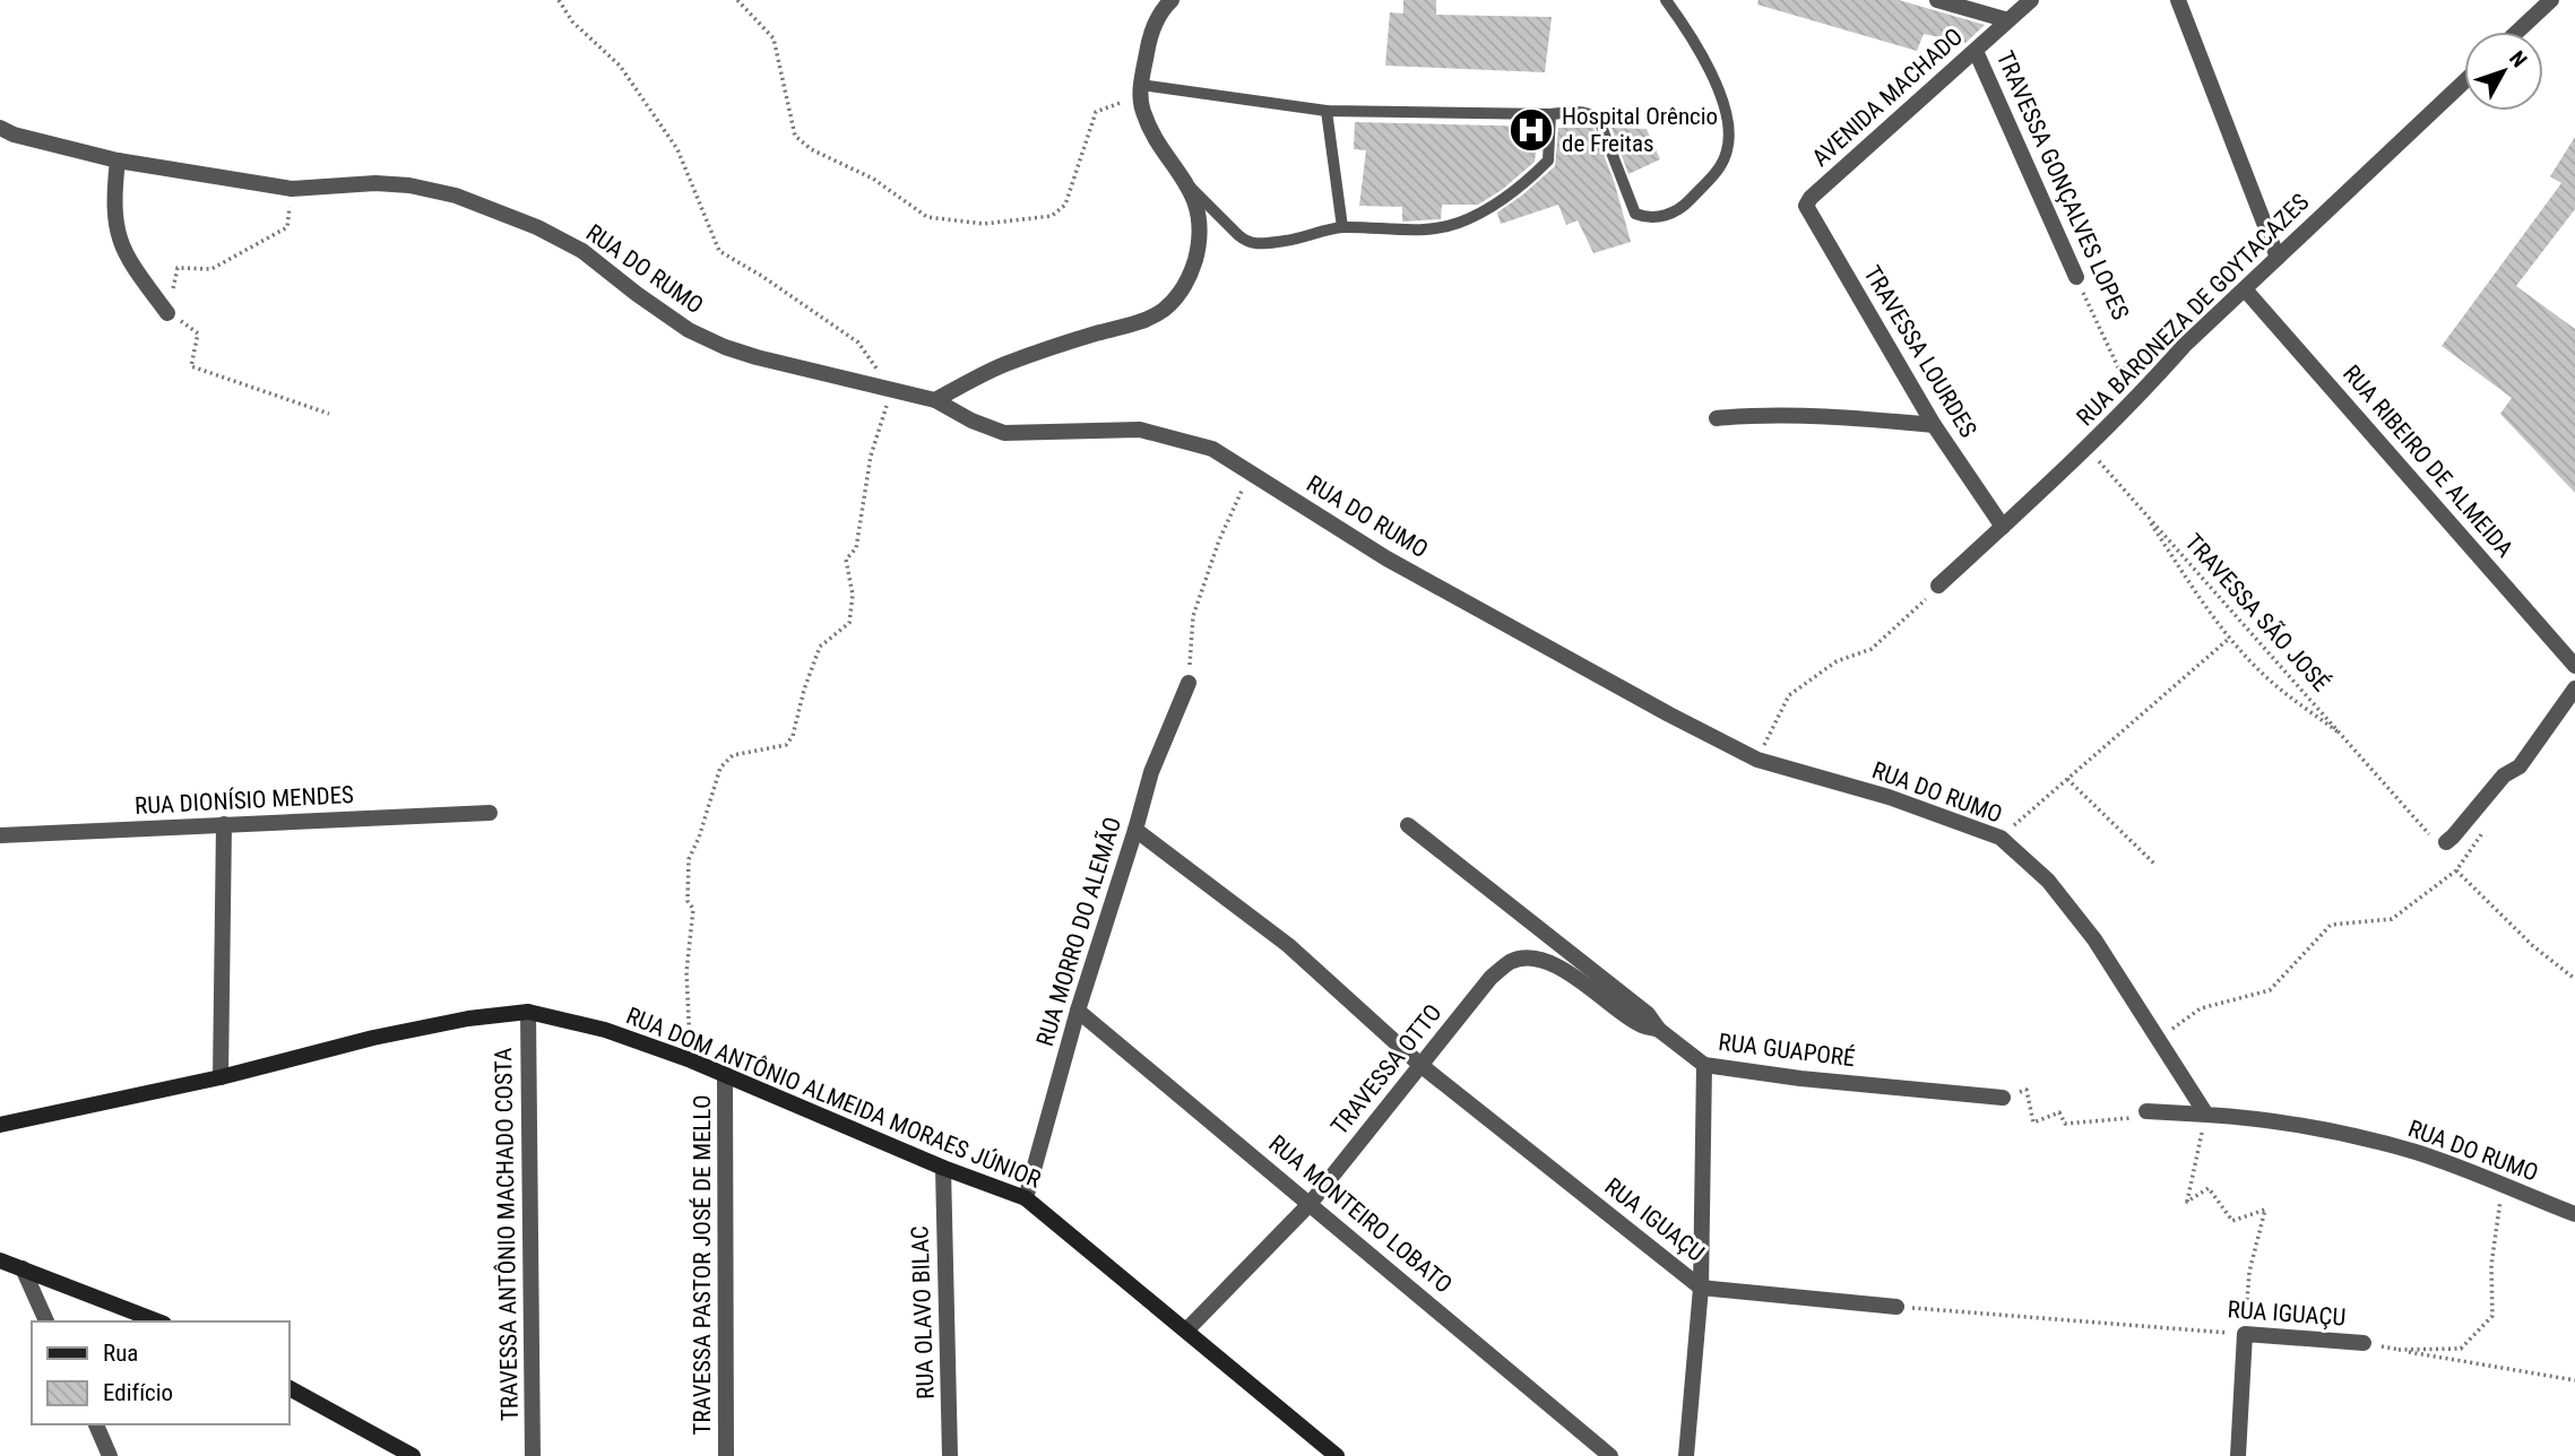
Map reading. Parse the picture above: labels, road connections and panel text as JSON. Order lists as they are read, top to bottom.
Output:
{
  "streets": {
    "main road": ["RUA DOM ANTÔNIO ALMEIDA MORAES JÚNIOR"],
    "street": [
      "AVENIDA MACHADO",
      "TRAVESSA GONÇALVES LOPES",
      "RUA DO RUMO",
      "RUA BARONEZA DE GOYTACAZES",
      "TRAVESSA LOURDES",
      "RUA RIBEIRO DE ALMEIDA",
      "RUA DIONÍSIO MENDES",
      "RUA MORRO DO ALEMÃO",
      "RUA GUAPORÉ",
      "TRAVESSA OTTO",
      "RUA MONTEIRO LOBATO",
      "RUA IGUAÇU",
      "TRAVESSA ANTÔNIO MACHADO COSTA",
      "TRAVESSA PASTOR JOSÉ DE MELLO",
      "RUA OLAVO BILAC"
    ],
    "path": ["TRAVESSA SÃO JOSÉ"]
  },
  "crossings": [
    ["AVENIDA MACHADO", "TRAVESSA GONÇALVES LOPES"],
    ["AVENIDA MACHADO", "TRAVESSA LOURDES"],
    ["RUA BARONEZA DE GOYTACAZES", "TRAVESSA LOURDES"],
    ["RUA BARONEZA DE GOYTACAZES", "RUA RIBEIRO DE ALMEIDA"],
    ["RUA BARONEZA DE GOYTACAZES", "TRAVESSA SÃO JOSÉ"],
    ["RUA MORRO DO ALEMÃO", "RUA DOM ANTÔNIO ALMEIDA MORAES JÚNIOR"],
    ["RUA MORRO DO ALEMÃO", "RUA MONTEIRO LOBATO"],
    ["RUA MORRO DO ALEMÃO", "RUA IGUAÇU"],
    ["RUA GUAPORÉ", "TRAVESSA OTTO"],
    ["TRAVESSA OTTO", "RUA DOM ANTÔNIO ALMEIDA MORAES JÚNIOR"],
    ["TRAVESSA OTTO", "RUA MONTEIRO LOBATO"],
    ["TRAVESSA OTTO", "RUA IGUAÇU"],
    ["RUA DOM ANTÔNIO ALMEIDA MORAES JÚNIOR", "TRAVESSA ANTÔNIO MACHADO COSTA"],
    ["RUA DOM ANTÔNIO ALMEIDA MORAES JÚNIOR", "TRAVESSA PASTOR JOSÉ DE MELLO"],
    ["RUA DOM ANTÔNIO ALMEIDA MORAES JÚNIOR", "RUA OLAVO BILAC"]
  ],
  "places": {
    "hospital": ["Hospital Orêncio de Freitas"]
  },
  "legend": ["Rua", "Edifício"],
  "north": "top right"
}
